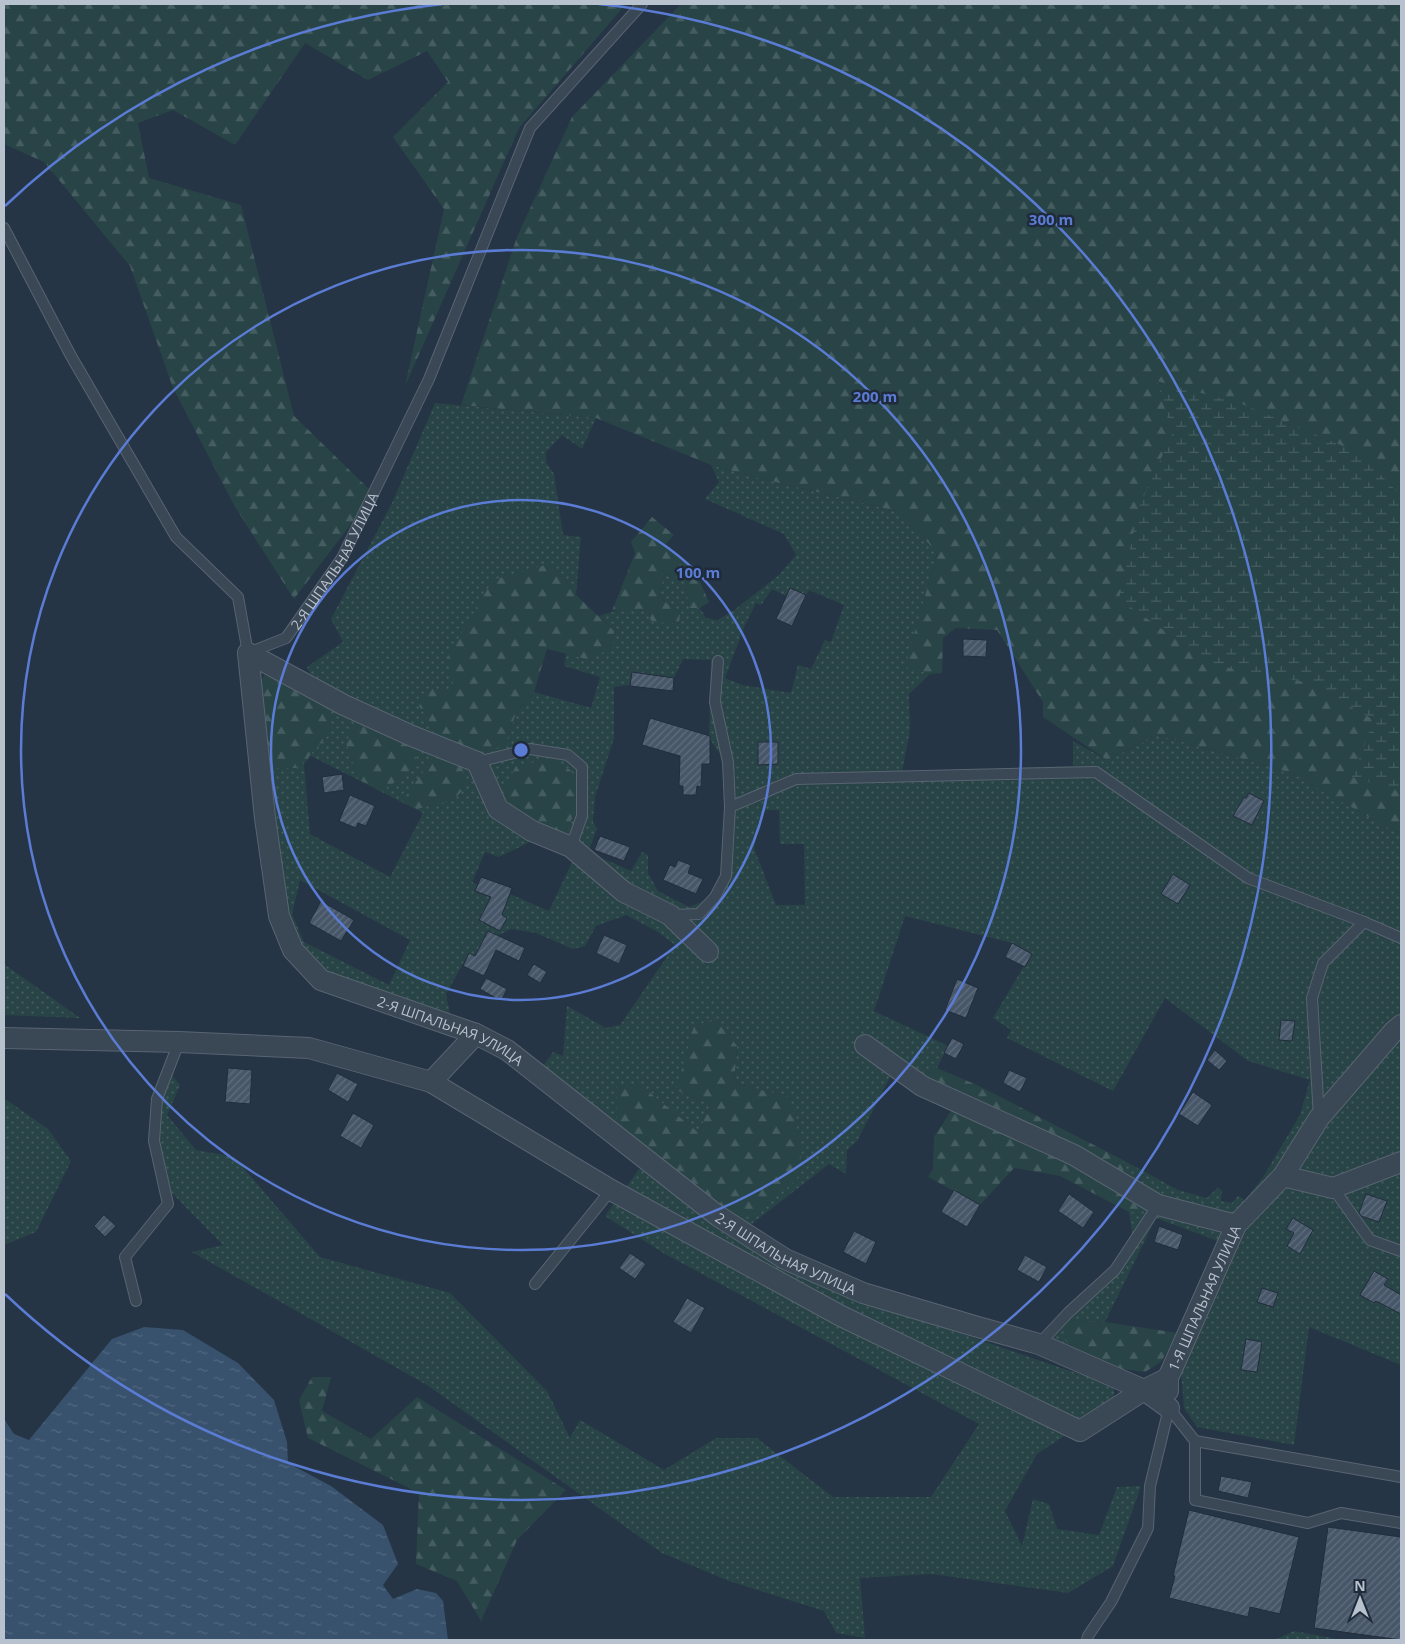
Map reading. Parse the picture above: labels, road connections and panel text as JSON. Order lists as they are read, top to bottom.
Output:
{
  "streets": {
    "street": ["2-Я ШПАЛЬНАЯ УЛИЦА", "1-Я ШПАЛЬНАЯ УЛИЦА"]
  },
  "crossings": [
    ["2-Я ШПАЛЬНАЯ УЛИЦА", "1-Я ШПАЛЬНАЯ УЛИЦА"]
  ],
  "north": "top",
  "rings": ["300 m", "200 m", "100 m"]
}
